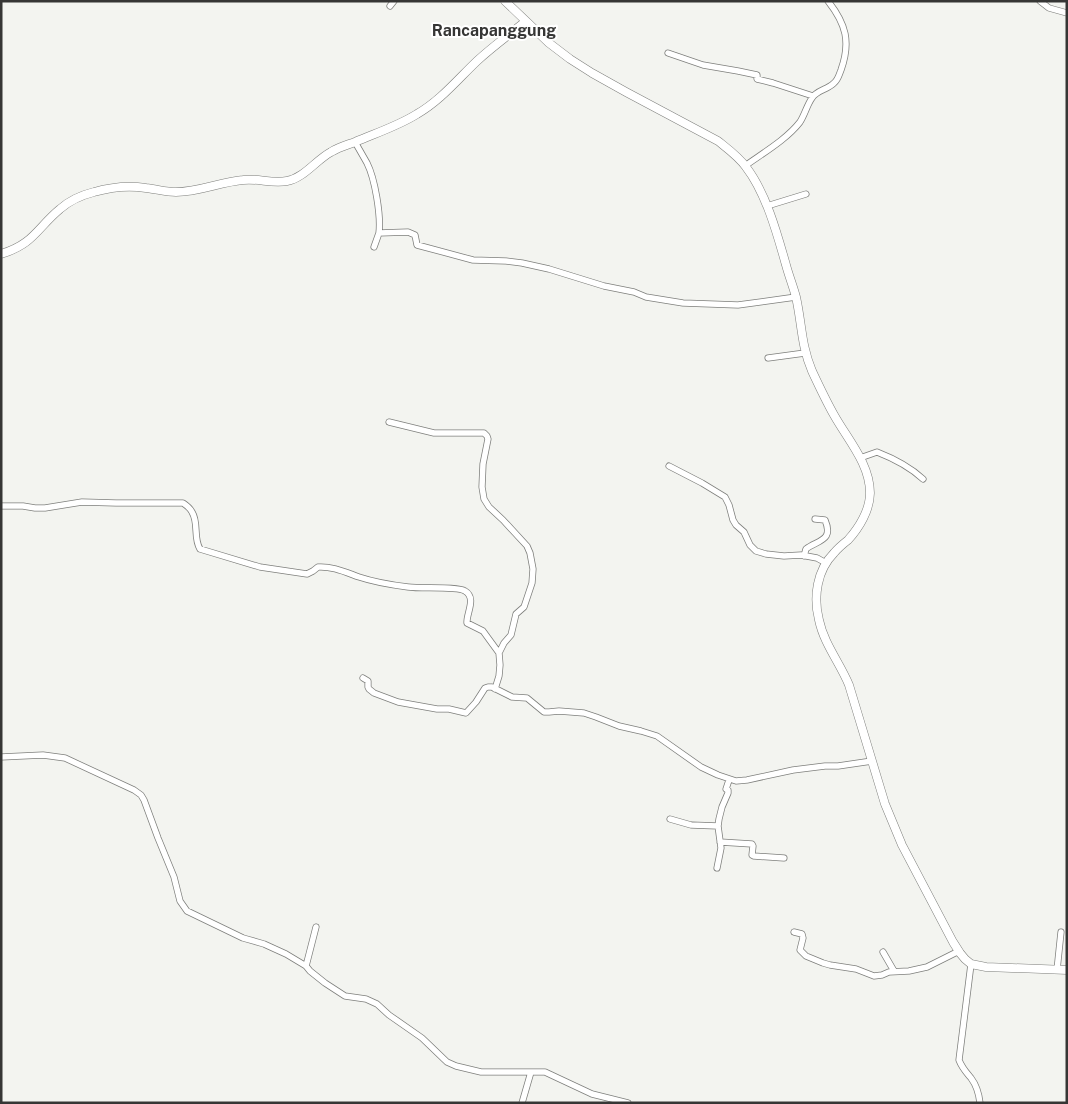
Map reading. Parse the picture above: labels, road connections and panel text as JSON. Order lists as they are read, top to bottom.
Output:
{
  "districts": ["Rancapanggung"]
}
